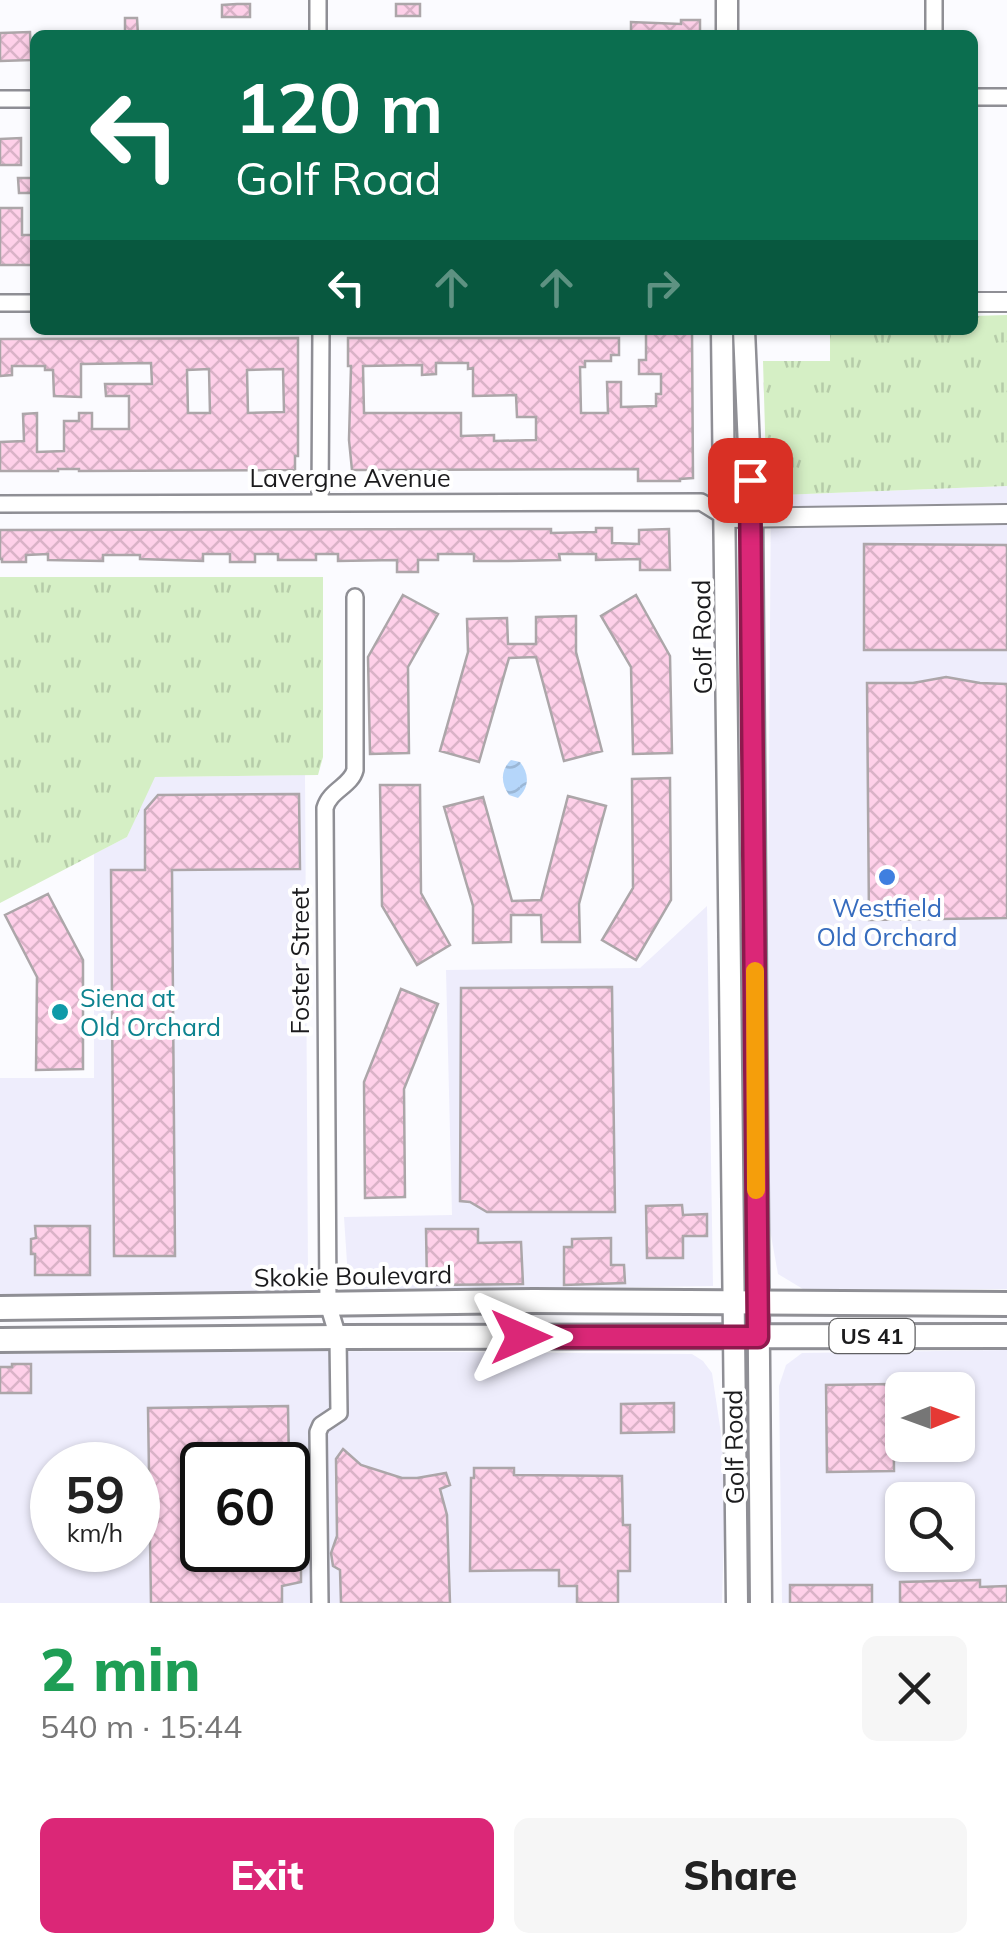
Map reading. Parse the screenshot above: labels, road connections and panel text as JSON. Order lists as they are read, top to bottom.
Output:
{
  "streets": {
    "main road": ["Golf Road", "Skokie Boulevard", "US 41"],
    "street": ["Lavergne Avenue", "Foster Street"]
  },
  "crossings": [
    ["Golf Road", "Skokie Boulevard"],
    ["Golf Road", "US 41"],
    ["Foster Street", "Skokie Boulevard"],
    ["Foster Street", "US 41"]
  ],
  "places": ["Westfield Old Orchard", "Siena at Old Orchard"],
  "north": "right",
  "page": {
    "turn": ["120 m", "Golf Road"],
    "speed": "59 km/h",
    "limit": "60",
    "heading": ["2 min", "540 m · 15:44"],
    "buttons": ["Exit", "Share"]
  }
}
